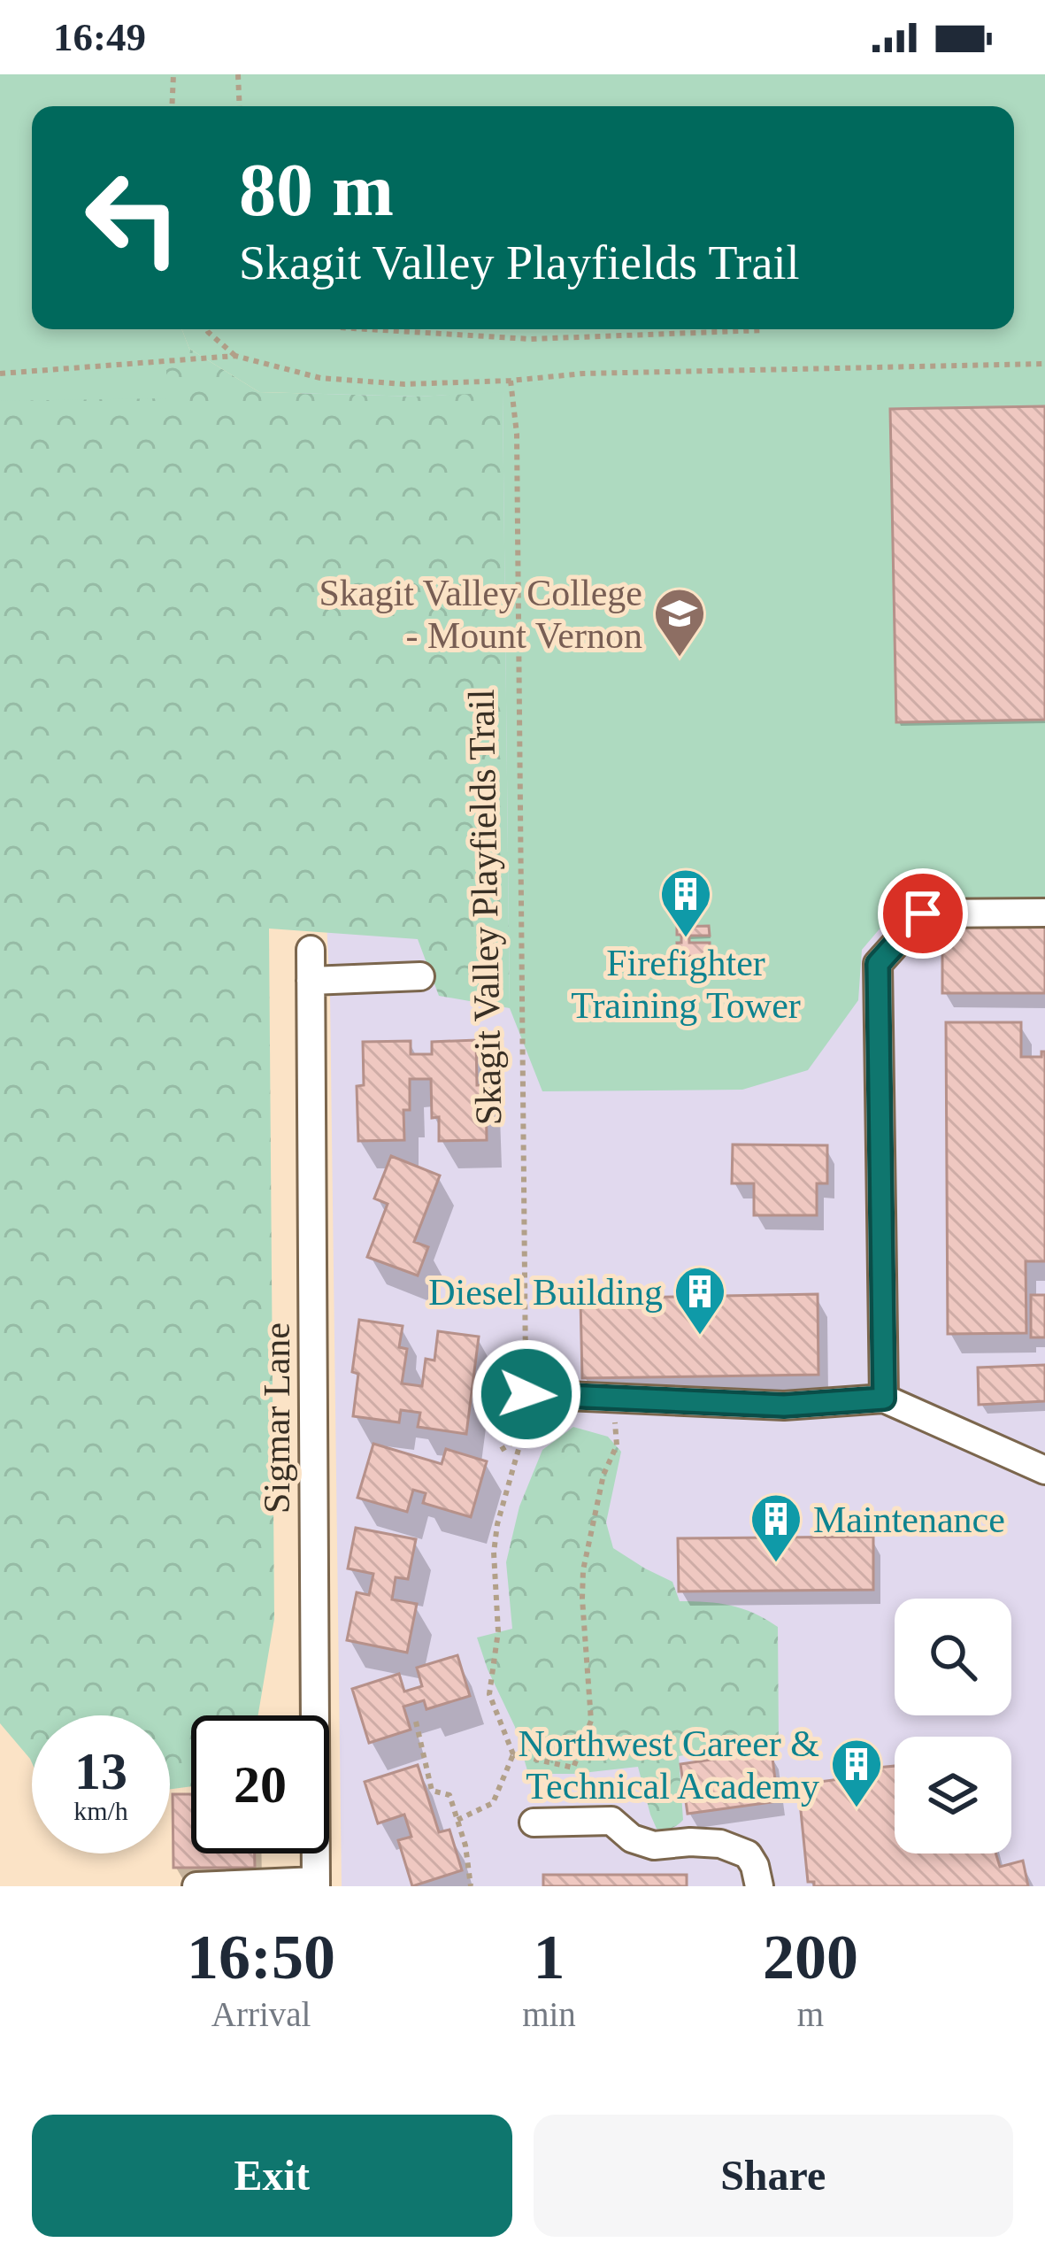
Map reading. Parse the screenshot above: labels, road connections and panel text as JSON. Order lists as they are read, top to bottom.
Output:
{
  "streets": {
    "street": ["Sigmar Lane"],
    "path": ["Skagit Valley Playfields Trail"]
  },
  "places": {
    "school or university": ["Skagit Valley College - Mount Vernon"],
    "building": [
      "Firefighter Training Tower",
      "Diesel Building",
      "Maintenance",
      "Northwest Career & Technical Academy"
    ]
  },
  "page": {
    "status": "16:49",
    "turn": ["80 m", "Skagit Valley Playfields Trail"],
    "speed": "13 km/h",
    "limit": "20",
    "eta": [
      "16:50",
      "Arrival",
      "1",
      "min",
      "200",
      "m"
    ],
    "buttons": ["Exit", "Share"]
  }
}
